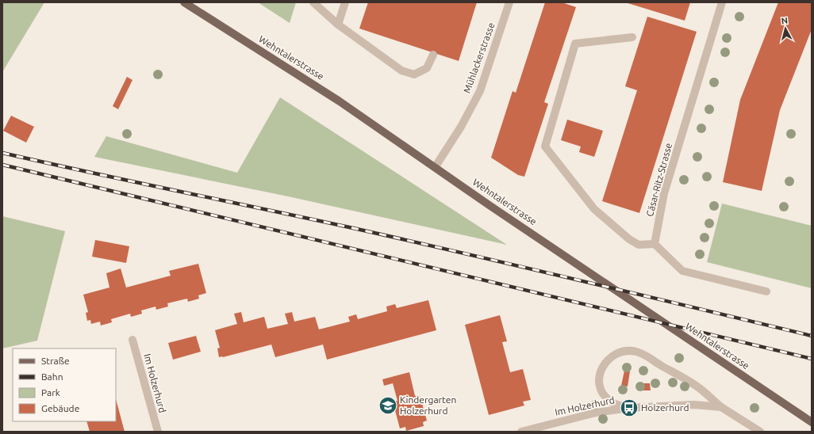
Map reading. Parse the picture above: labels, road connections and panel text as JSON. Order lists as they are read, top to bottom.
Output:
{
  "streets": {
    "main road": ["Wehntalerstrasse"],
    "street": ["Mühlackerstrasse", "Cäsar-Ritz-Strasse", "Im Holzerhurd"]
  },
  "crossings": [
    ["Wehntalerstrasse", "Mühlackerstrasse"]
  ],
  "places": {
    "school or university": ["Kindergarten Holzerhurd"],
    "bus stop": ["Holzerhurd"]
  },
  "legend": [
    "Straße",
    "Bahn",
    "Park",
    "Gebäude"
  ],
  "north": "top"
}
